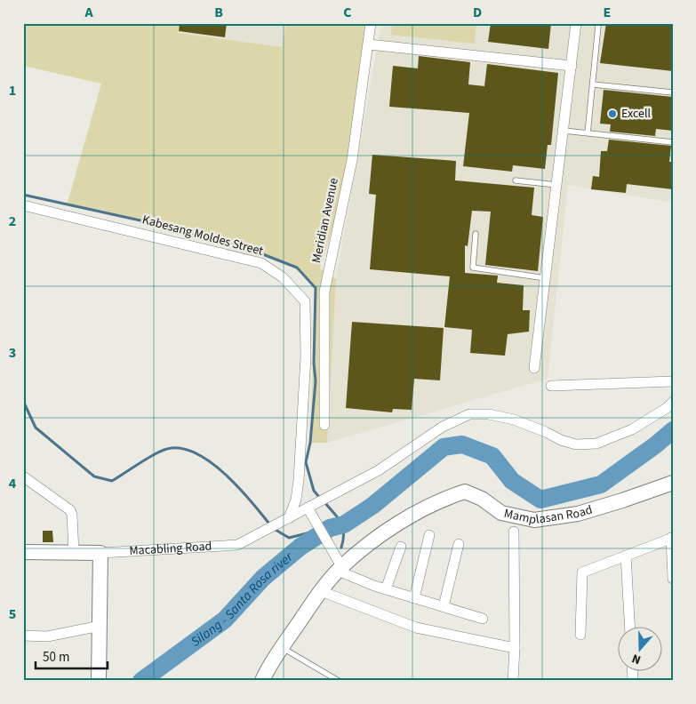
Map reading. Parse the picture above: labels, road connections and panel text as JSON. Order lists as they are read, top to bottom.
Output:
{
  "streets": {
    "street": [
      "Meridian Avenue",
      "Kabesang Moldes Street",
      "Mamplasan Road",
      "Macabling Road"
    ]
  },
  "crossings": [
    ["Kabesang Moldes Street", "Macabling Road"]
  ],
  "water": ["Silang - Santa Rosa river"],
  "places": ["Excell"],
  "scale_bar": "50 m",
  "north": "bottom",
  "grid": {
    "columns": [
      "A",
      "B",
      "C",
      "D",
      "E"
    ],
    "rows": [
      "1",
      "2",
      "3",
      "4",
      "5"
    ]
  }
}
